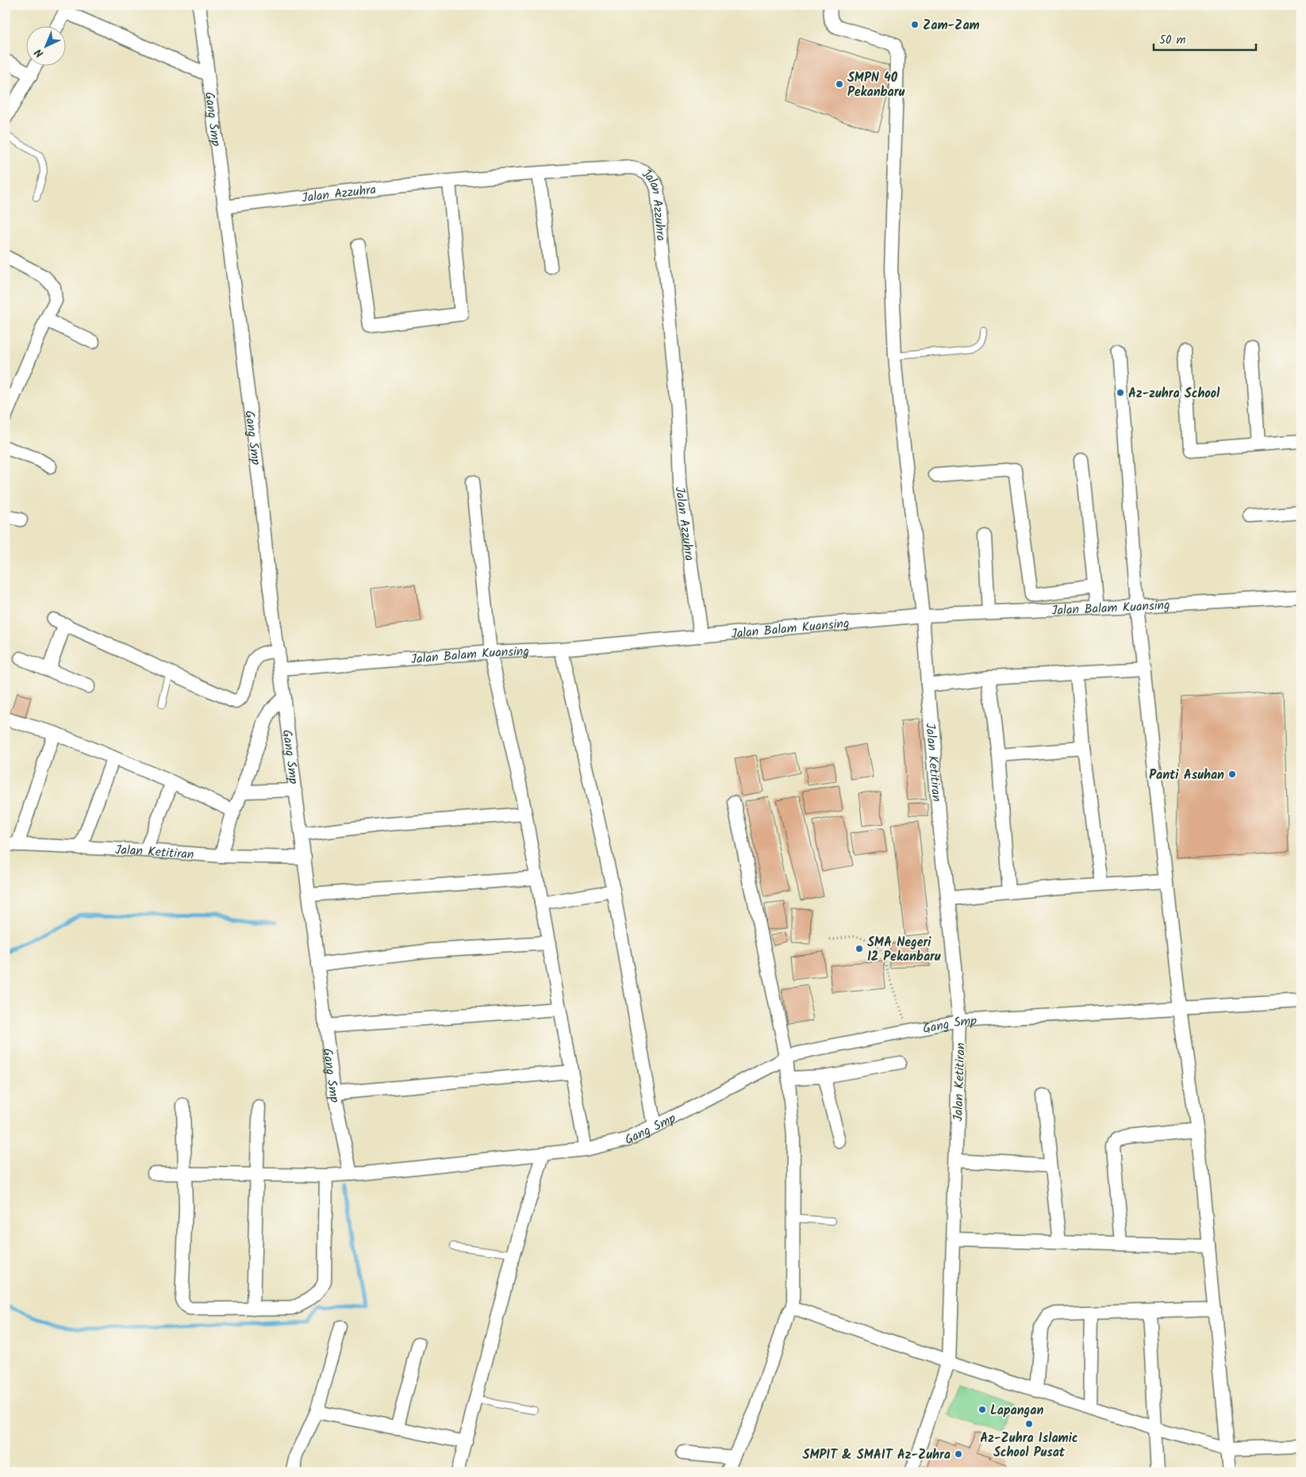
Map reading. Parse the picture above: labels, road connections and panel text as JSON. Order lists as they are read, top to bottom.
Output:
{
  "streets": {
    "street": [
      "Gang Smp",
      "Jalan Azzuhra",
      "Jalan Balam Kuansing",
      "Jalan Ketitiran"
    ]
  },
  "crossings": [
    ["Gang Smp", "Jalan Azzuhra"],
    ["Gang Smp", "Jalan Balam Kuansing"],
    ["Gang Smp", "Jalan Ketitiran"],
    ["Jalan Azzuhra", "Jalan Balam Kuansing"],
    ["Jalan Balam Kuansing", "Jalan Ketitiran"]
  ],
  "places": [
    "Zam-Zam",
    "SMPN 40 Pekanbaru",
    "Az-zuhra School",
    "Panti Asuhan",
    "SMA Negeri 12 Pekanbaru",
    "Lapangan",
    "Az-Zuhra Islamic School Pusat",
    "SMPIT & SMAIT Az-Zuhra"
  ],
  "scale_bar": "50 m",
  "north": "bottom left"
}
